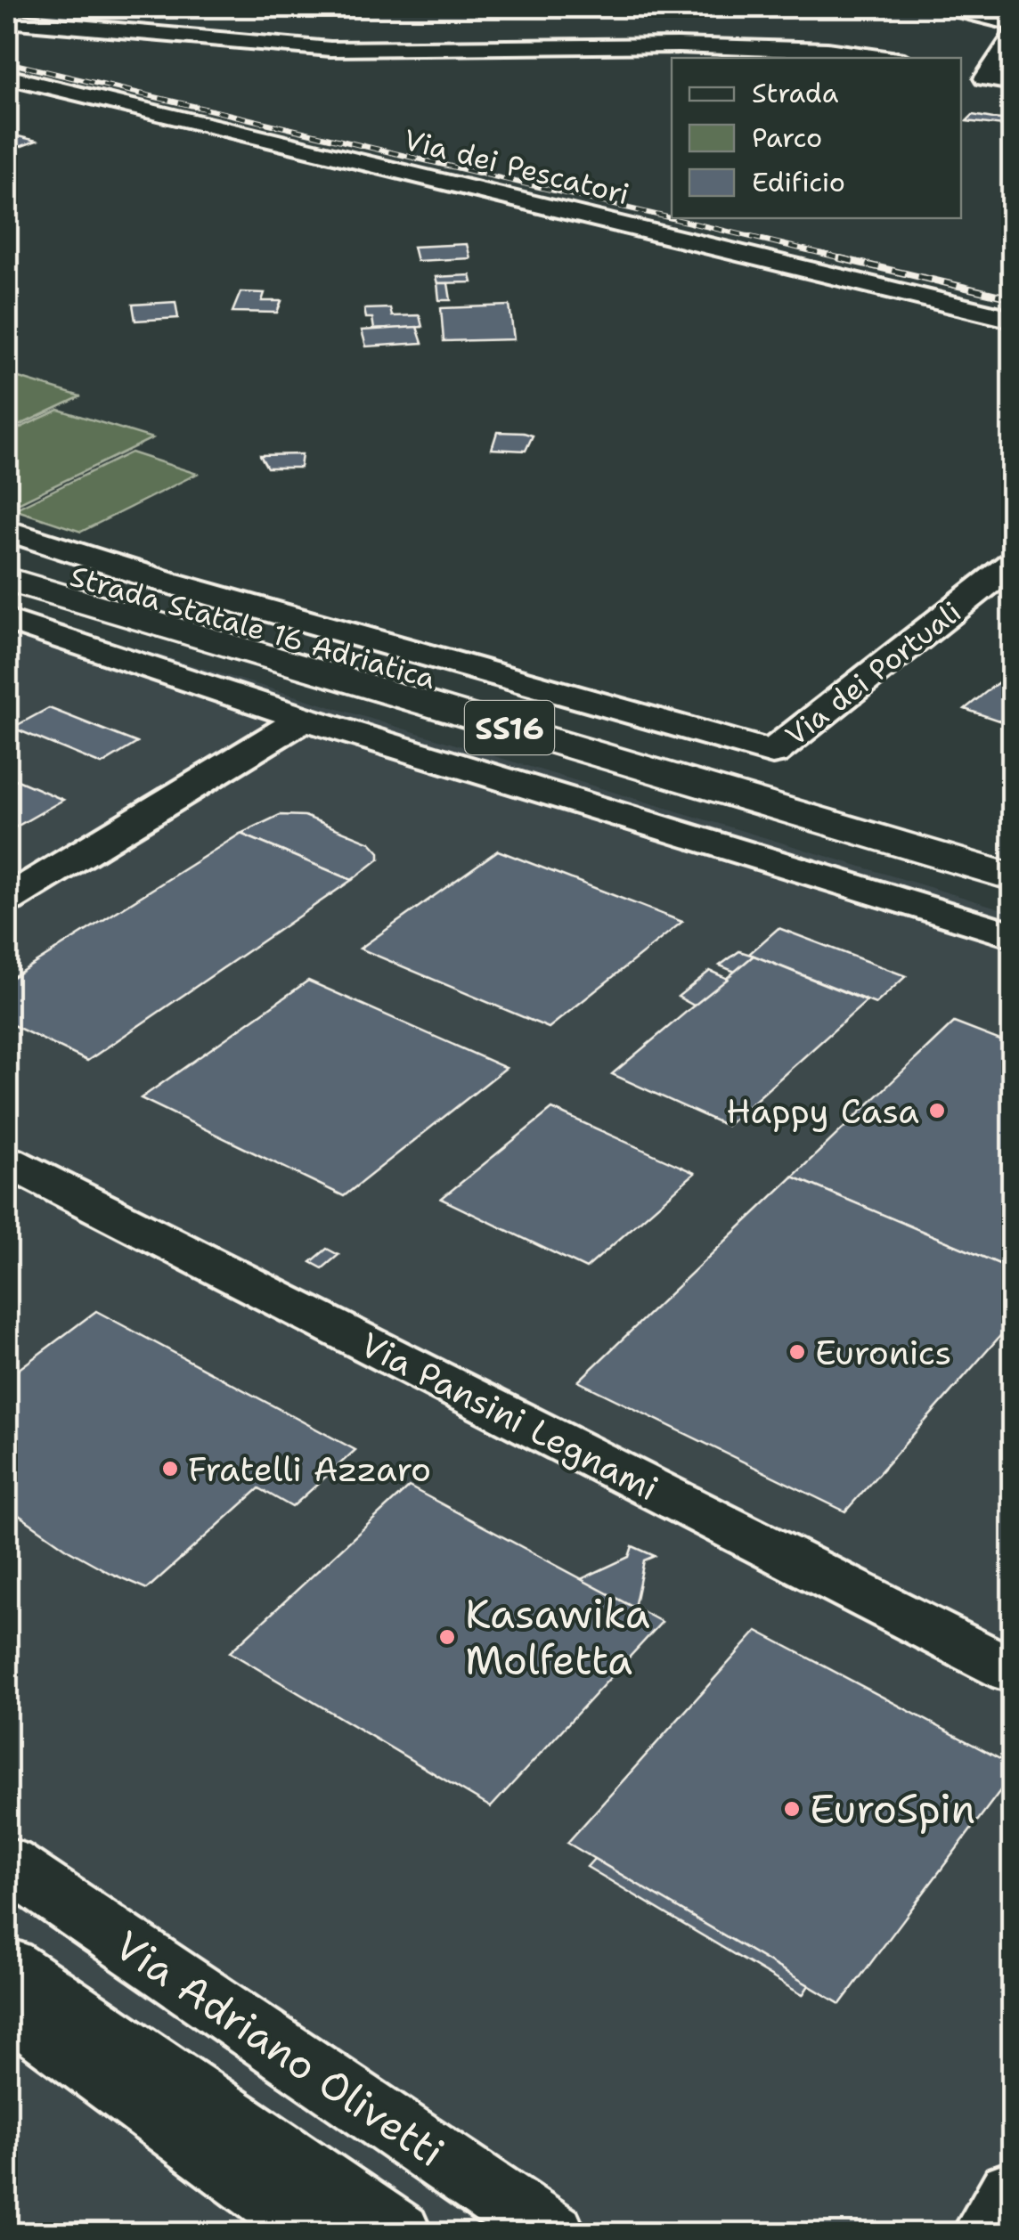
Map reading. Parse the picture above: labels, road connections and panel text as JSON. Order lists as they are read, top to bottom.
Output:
{
  "streets": {
    "highway": ["Strada Statale 16 Adriatica", "SS16"],
    "street": [
      "Via dei Pescatori",
      "Via dei Portuali",
      "Via Pansini Legnami",
      "Via Adriano Olivetti"
    ]
  },
  "places": [
    "Happy Casa",
    "Euronics",
    "Fratelli Azzaro",
    "Kasawika Molfetta",
    "EuroSpin"
  ],
  "legend": ["Strada", "Parco", "Edificio"]
}
